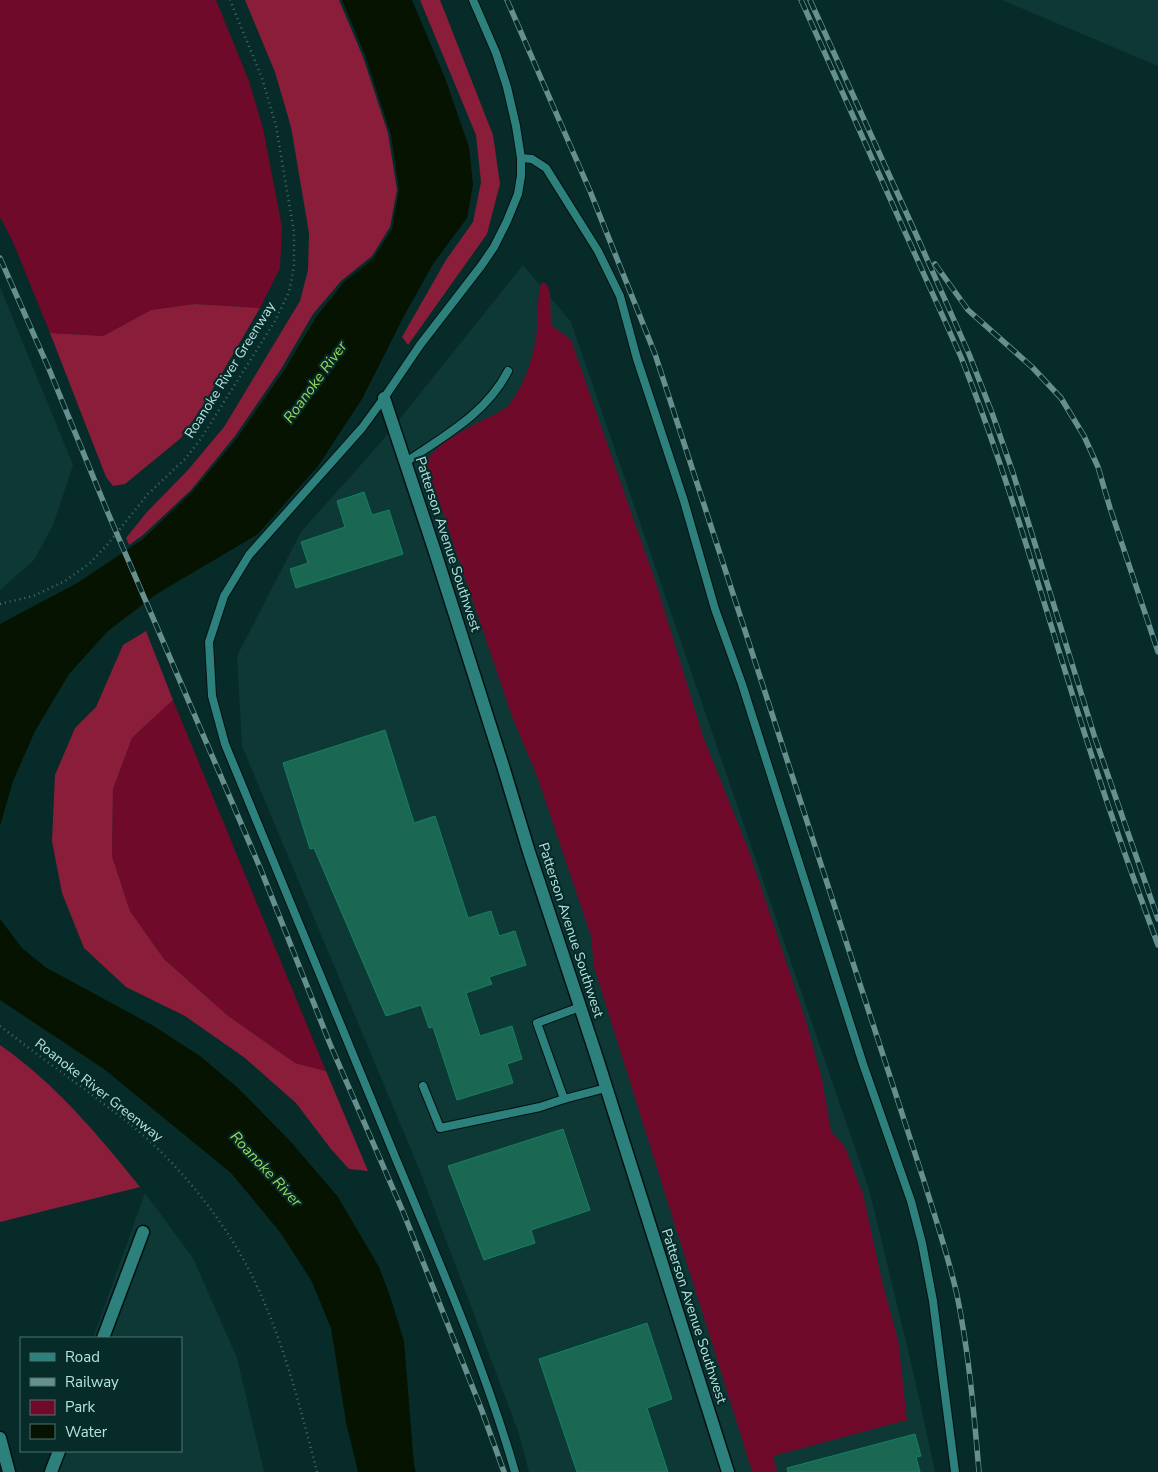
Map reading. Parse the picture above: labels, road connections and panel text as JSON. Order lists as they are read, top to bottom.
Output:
{
  "streets": {
    "street": ["Patterson Avenue Southwest"],
    "path": ["Roanoke River Greenway"]
  },
  "water": ["Roanoke River"],
  "legend": [
    "Road",
    "Railway",
    "Park",
    "Water"
  ]
}
